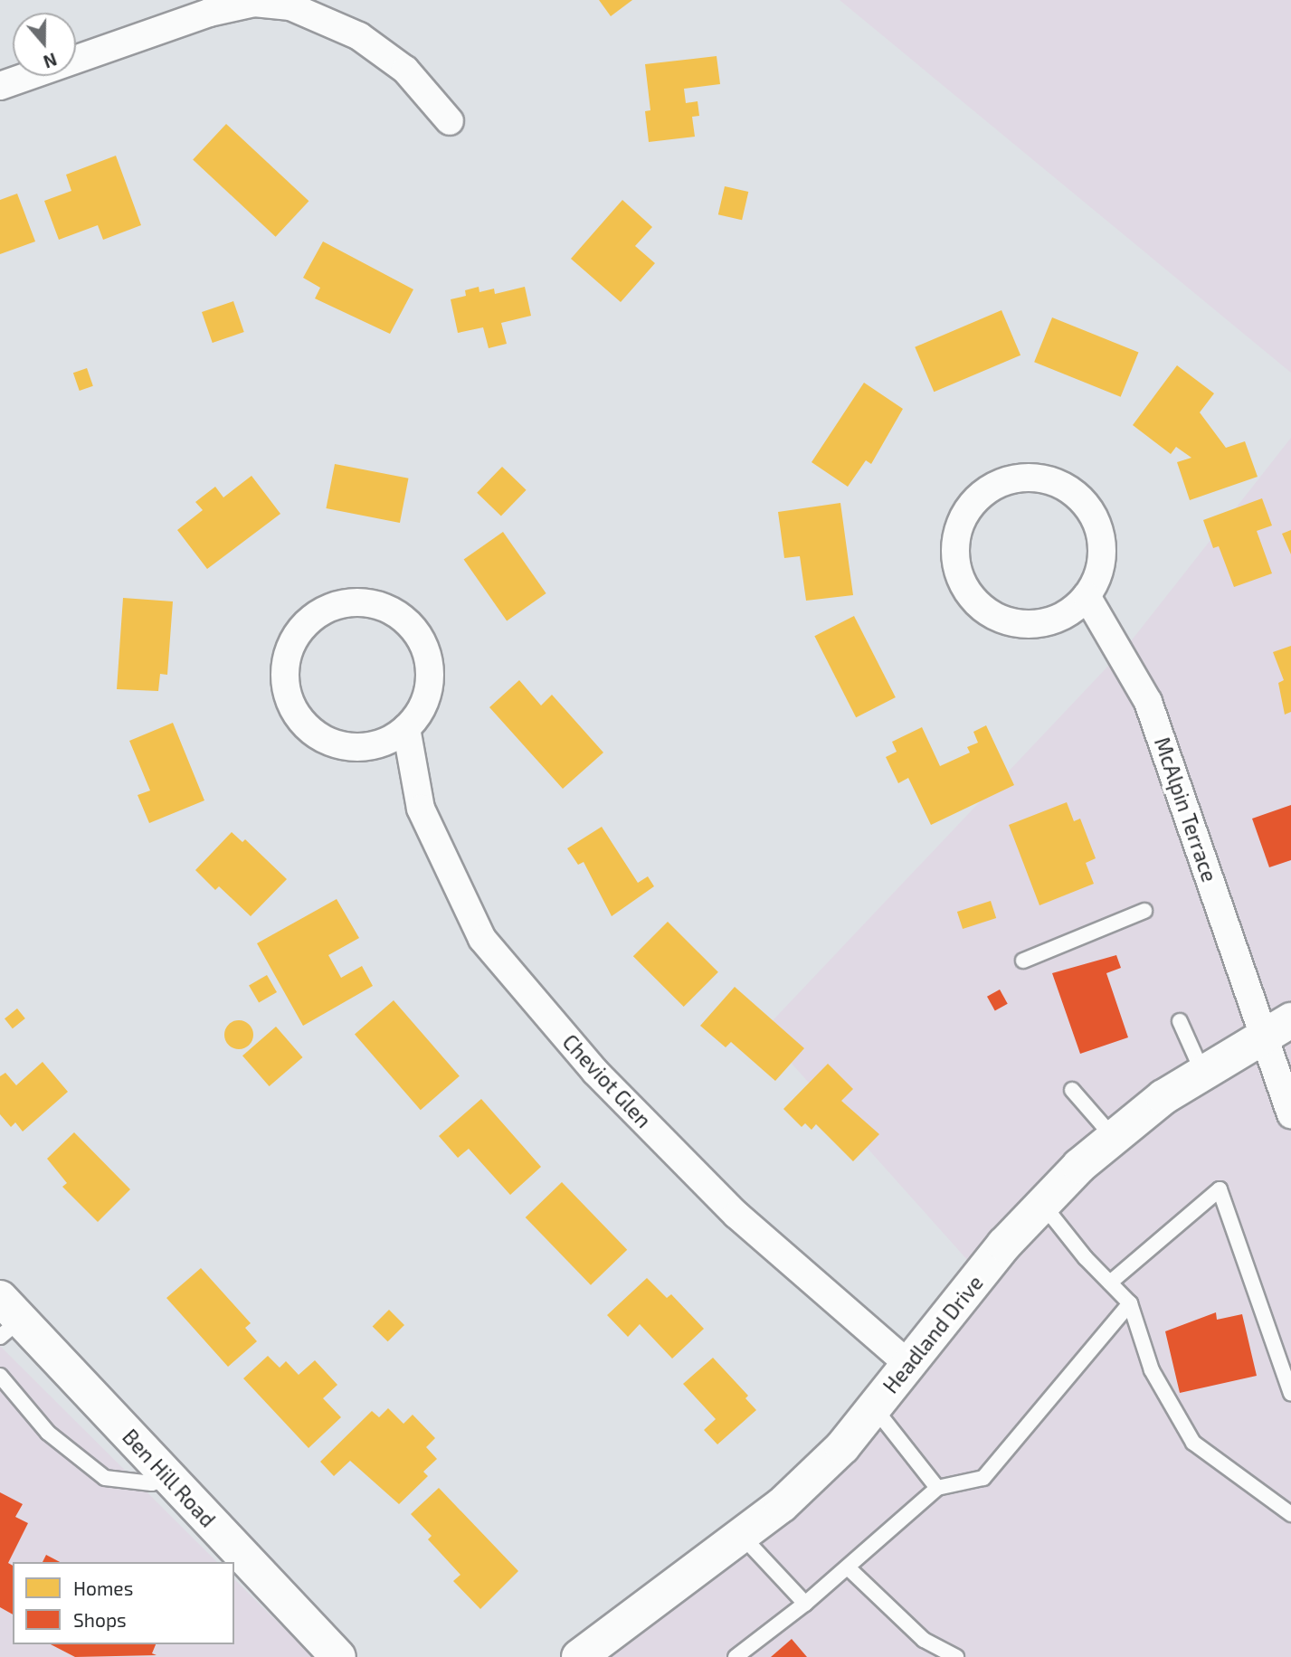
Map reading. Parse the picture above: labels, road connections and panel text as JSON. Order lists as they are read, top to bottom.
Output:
{
  "streets": {
    "main road": ["Headland Drive", "Ben Hill Road"],
    "street": ["McAlpin Terrace", "Cheviot Glen"]
  },
  "crossings": [
    ["McAlpin Terrace", "Headland Drive"],
    ["Cheviot Glen", "Headland Drive"]
  ],
  "legend": ["Homes", "Shops"],
  "north": "bottom"
}
